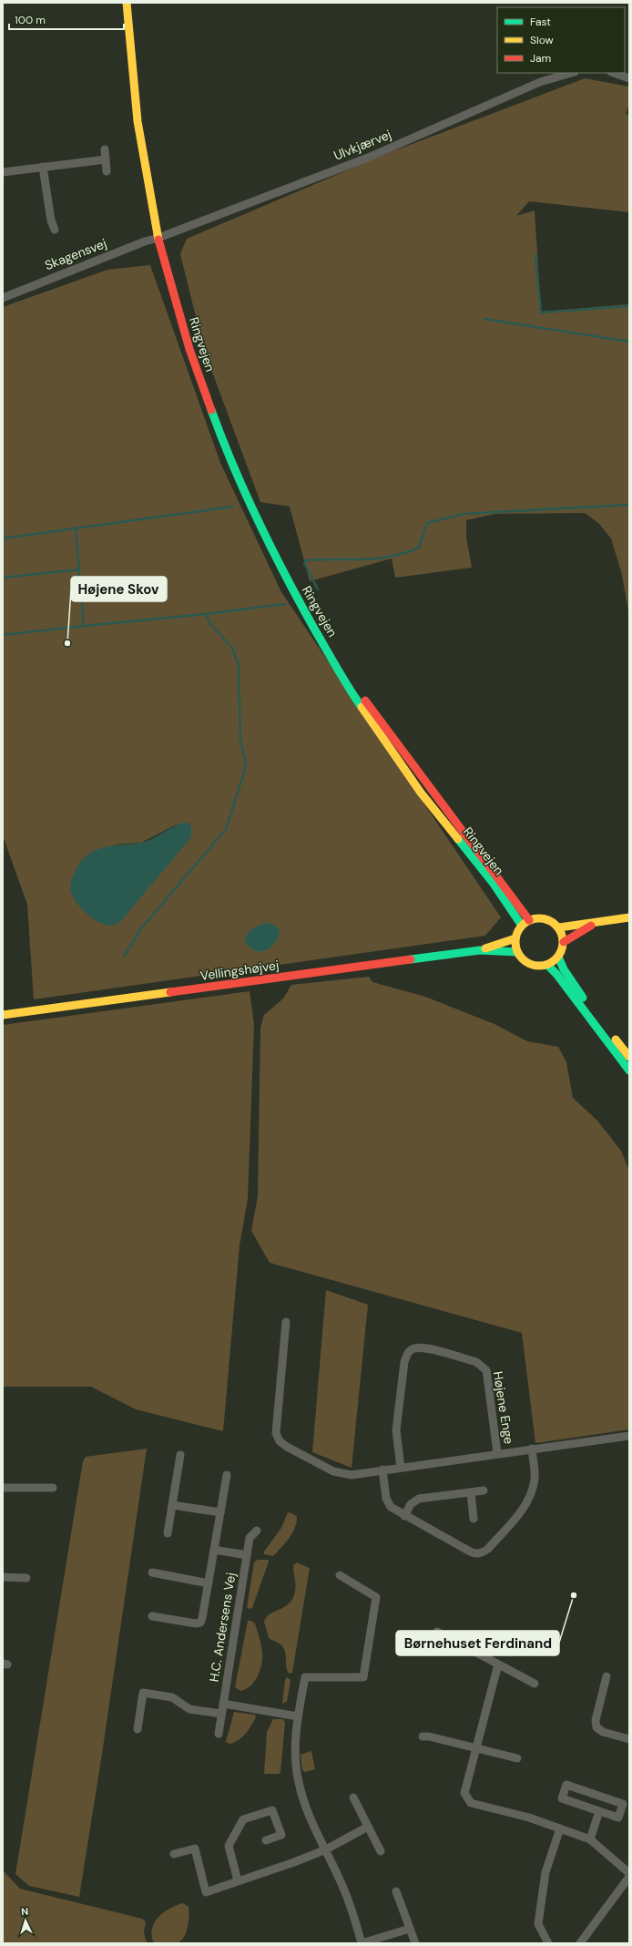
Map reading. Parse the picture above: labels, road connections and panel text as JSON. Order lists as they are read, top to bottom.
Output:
{
  "streets": {
    "main road": ["Ringvejen", "Vellingshøjvej"],
    "street": [
      "Ulvkjærvej",
      "Skagensvej",
      "Højene Enge",
      "H.C. Andersens Vej"
    ]
  },
  "crossings": [
    ["Ulvkjærvej", "Skagensvej"],
    ["Ulvkjærvej", "Ringvejen"],
    ["Skagensvej", "Ringvejen"],
    ["Ringvejen", "Vellingshøjvej"]
  ],
  "places": ["Højene Skov", "Børnehuset Ferdinand"],
  "legend": ["Fast", "Slow", "Jam"],
  "scale_bar": "100 m",
  "north": "top"
}
